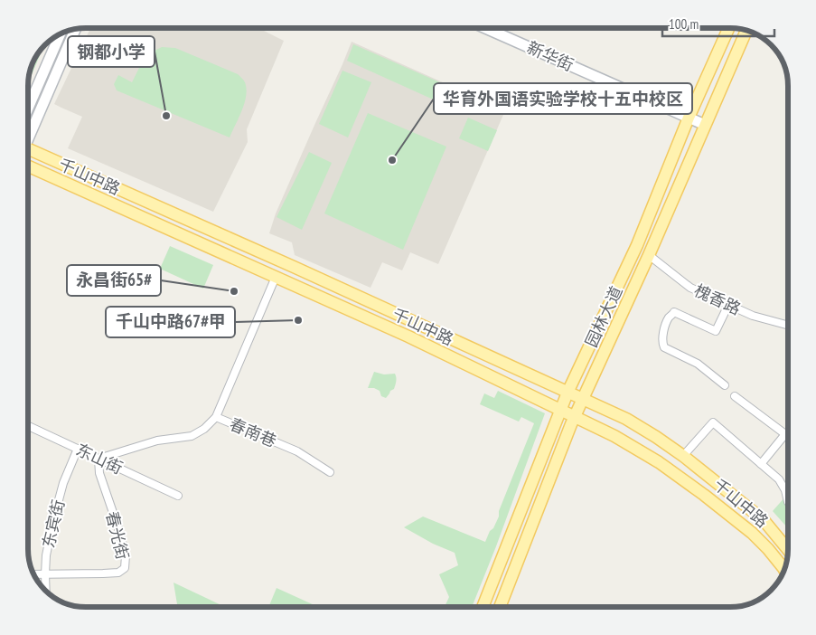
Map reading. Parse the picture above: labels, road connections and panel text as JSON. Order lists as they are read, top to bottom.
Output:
{
  "streets": {
    "main road": ["千山中路", "园林大道"],
    "street": [
      "新华街",
      "槐香路",
      "春南巷",
      "东山街",
      "东宾街",
      "春光街"
    ]
  },
  "crossings": [
    ["新华街", "园林大道"],
    ["千山中路", "园林大道"],
    ["槐香路", "园林大道"],
    ["春南巷", "东山街"],
    ["春南巷", "春光街"],
    ["东山街", "东宾街"],
    ["东山街", "春光街"],
    ["东宾街", "春光街"]
  ],
  "places": [
    "钢都小学",
    "华育外国语实验学校十五中校区",
    "永昌街65#",
    "千山中路67#甲"
  ],
  "scale_bar": "100 m"
}
